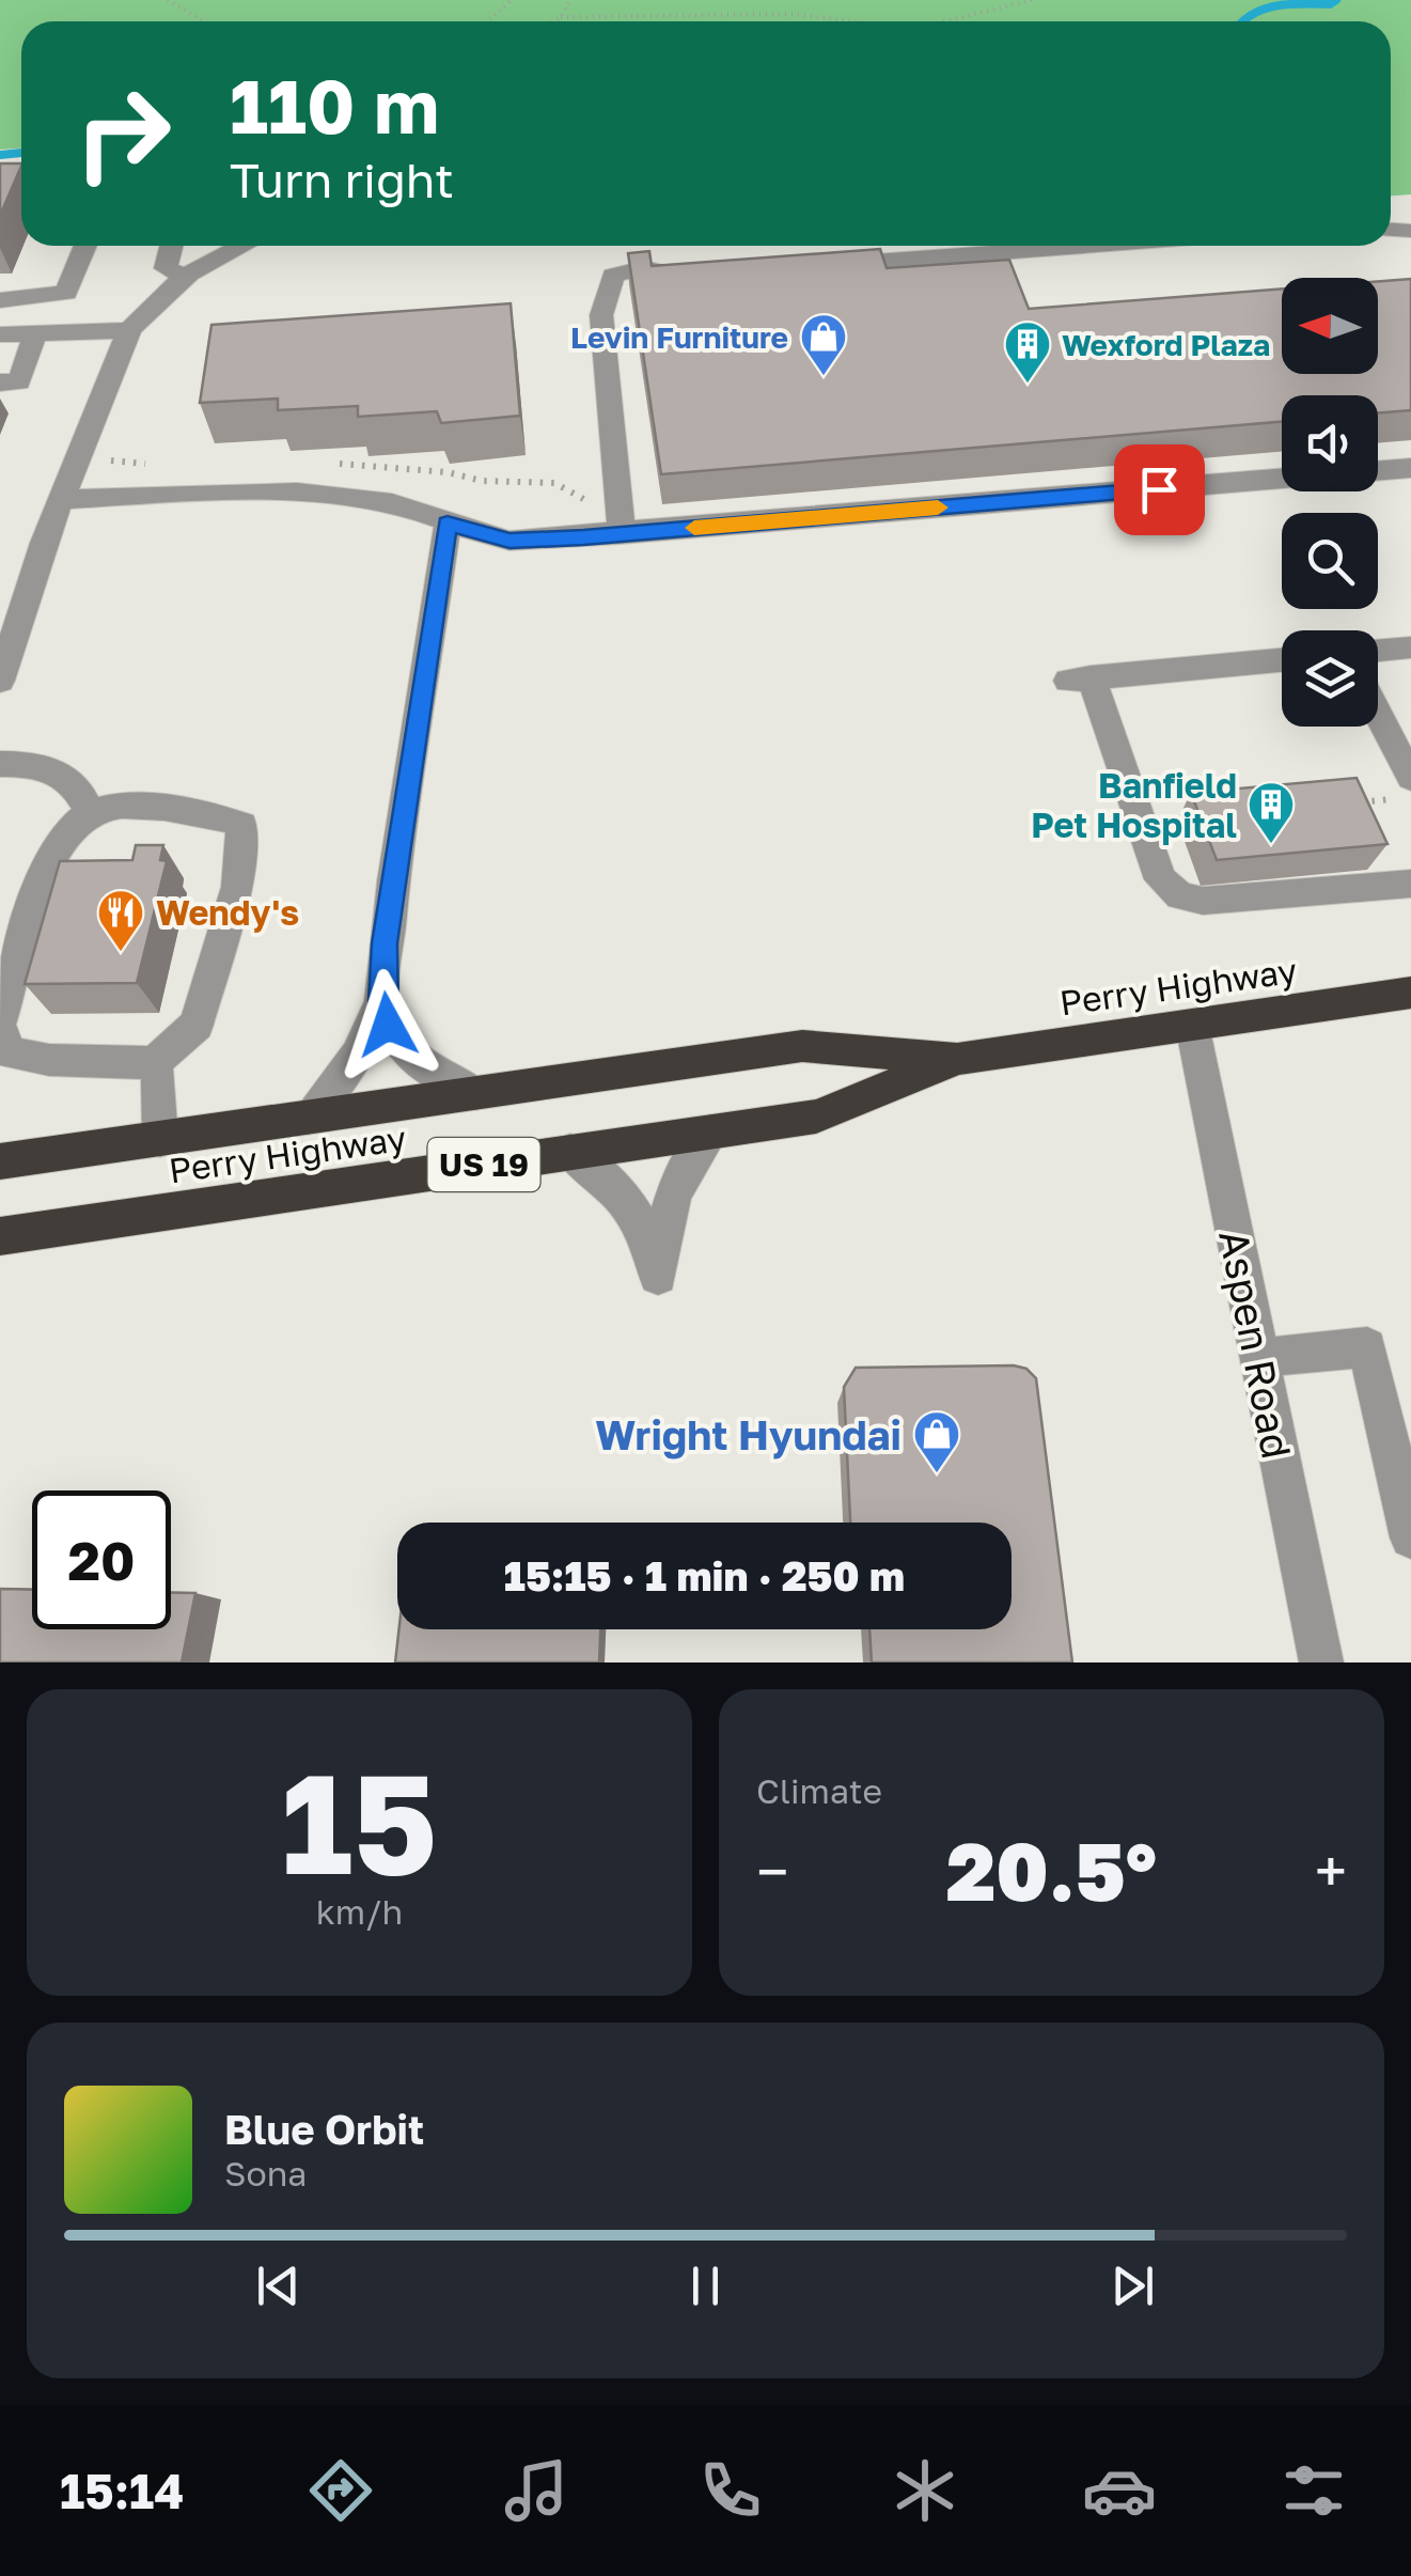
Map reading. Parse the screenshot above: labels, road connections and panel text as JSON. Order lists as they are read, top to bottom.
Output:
{
  "streets": {
    "highway": ["Perry Highway", "US 19"],
    "street": ["Aspen Road"]
  },
  "crossings": [
    ["Perry Highway", "Aspen Road"]
  ],
  "places": {
    "shop": ["Levin Furniture", "Wright Hyundai"],
    "building": ["Wexford Plaza", "Banfield Pet Hospital"],
    "restaurant": ["Wendy's"]
  },
  "north": "left",
  "page": {
    "turn": ["110 m", "Turn right"],
    "limit": "20",
    "trip": "15:15 · 1 min · 250 m",
    "tile": [
      ["15", "km/h"],
      "Climate"
    ],
    "heat": ["−", "20.5°", "+"],
    "song": ["Blue Orbit", "Sona"],
    "tabs": "15:14"
  }
}
